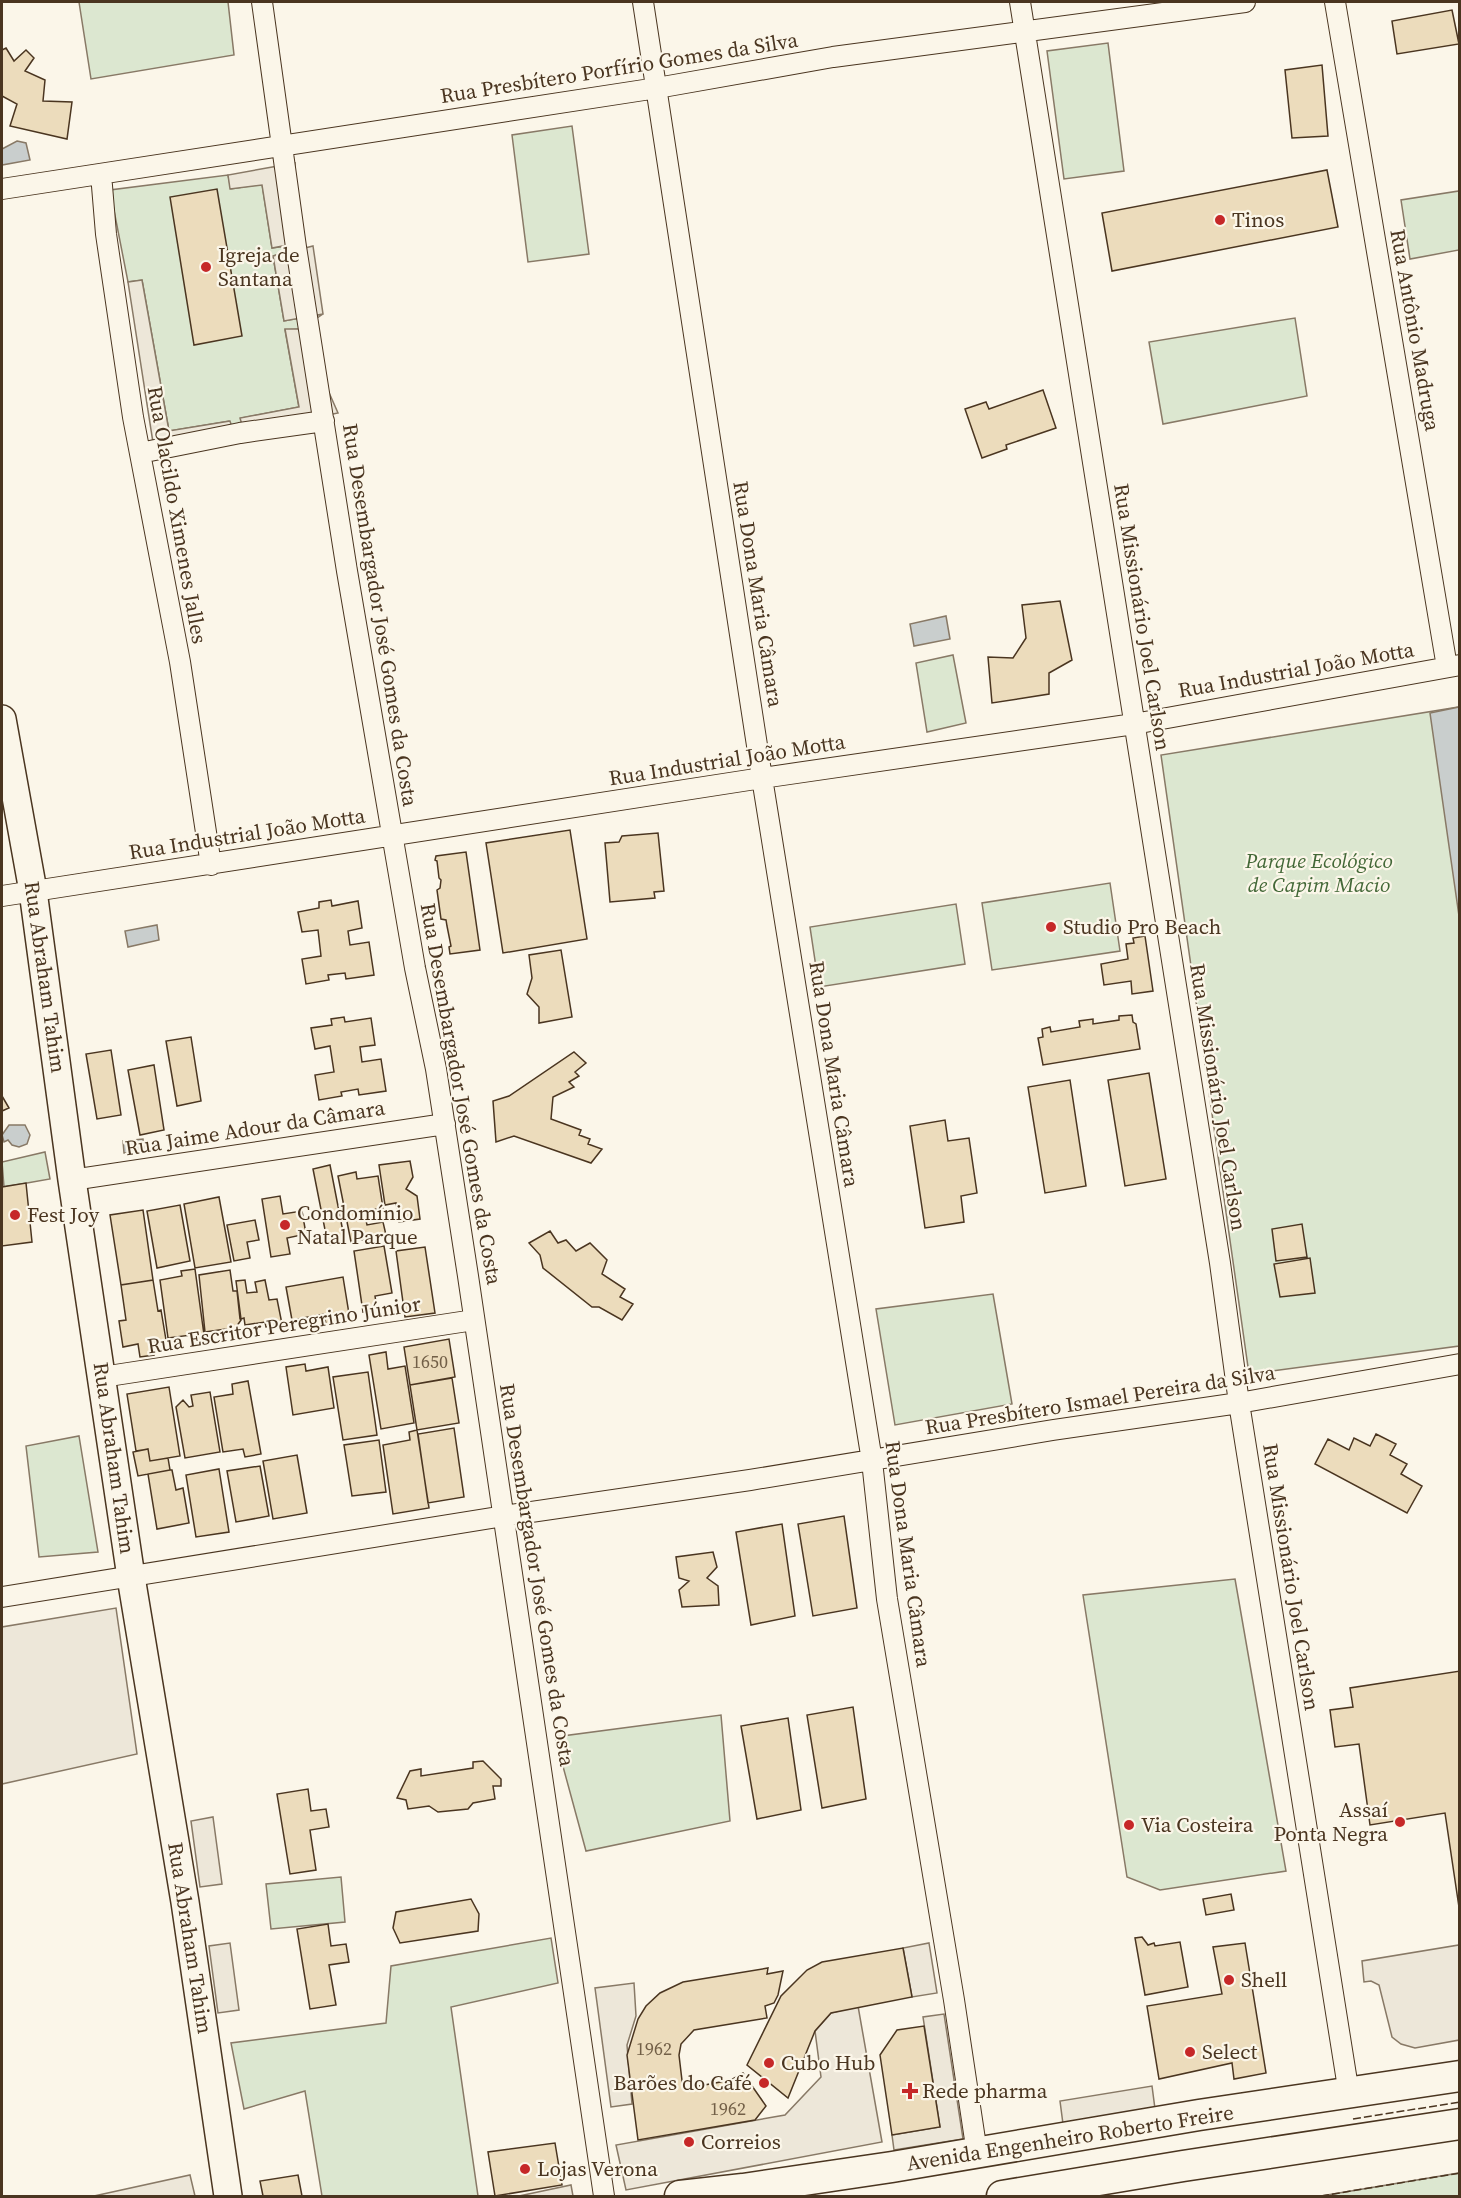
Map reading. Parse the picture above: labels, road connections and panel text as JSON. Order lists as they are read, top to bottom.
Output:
{
  "streets": {
    "main road": ["Rua Abraham Tahim", "Avenida Engenheiro Roberto Freire"],
    "street": [
      "Rua Presbítero Porfírio Gomes da Silva",
      "Rua Antônio Madruga",
      "Rua Olacildo Ximenes Jalles",
      "Rua Dona Maria Câmara",
      "Rua Desembargador José Gomes da Costa",
      "Rua Missionário Joel Carlson",
      "Rua Industrial João Motta",
      "Rua Jaime Adour da Câmara",
      "Rua Escritor Peregrino Júnior",
      "Rua Presbítero Ismael Pereira da Silva"
    ]
  },
  "crossings": [
    ["Rua Presbítero Porfírio Gomes da Silva", "Rua Olacildo Ximenes Jalles"],
    ["Rua Presbítero Porfírio Gomes da Silva", "Rua Dona Maria Câmara"],
    ["Rua Presbítero Porfírio Gomes da Silva", "Rua Desembargador José Gomes da Costa"],
    ["Rua Presbítero Porfírio Gomes da Silva", "Rua Missionário Joel Carlson"],
    ["Rua Antônio Madruga", "Rua Industrial João Motta"],
    ["Rua Olacildo Ximenes Jalles", "Rua Industrial João Motta"],
    ["Rua Dona Maria Câmara", "Rua Industrial João Motta"],
    ["Rua Dona Maria Câmara", "Rua Presbítero Ismael Pereira da Silva"],
    ["Rua Dona Maria Câmara", "Avenida Engenheiro Roberto Freire"],
    ["Rua Desembargador José Gomes da Costa", "Rua Industrial João Motta"],
    ["Rua Desembargador José Gomes da Costa", "Rua Jaime Adour da Câmara"],
    ["Rua Desembargador José Gomes da Costa", "Rua Escritor Peregrino Júnior"],
    ["Rua Desembargador José Gomes da Costa", "Rua Presbítero Ismael Pereira da Silva"],
    ["Rua Missionário Joel Carlson", "Rua Industrial João Motta"],
    ["Rua Missionário Joel Carlson", "Rua Presbítero Ismael Pereira da Silva"],
    ["Rua Missionário Joel Carlson", "Avenida Engenheiro Roberto Freire"],
    ["Rua Industrial João Motta", "Rua Abraham Tahim"],
    ["Rua Abraham Tahim", "Rua Jaime Adour da Câmara"],
    ["Rua Abraham Tahim", "Rua Escritor Peregrino Júnior"],
    ["Rua Abraham Tahim", "Rua Presbítero Ismael Pereira da Silva"]
  ],
  "parks": ["Parque Ecológico de Capim Macio"],
  "places": {
    "other": [
      "Tinos",
      "Igreja de Santana",
      "Studio Pro Beach",
      "Fest Joy",
      "Condomínio Natal Parque",
      "Assaí Ponta Negra",
      "Via Costeira",
      "Shell",
      "Select",
      "Cubo Hub",
      "Barões do Café",
      "Correios",
      "Lojas Verona"
    ],
    "health": ["Rede pharma"]
  },
  "house_numbers": ["1650", "1962", "1962"]
}
